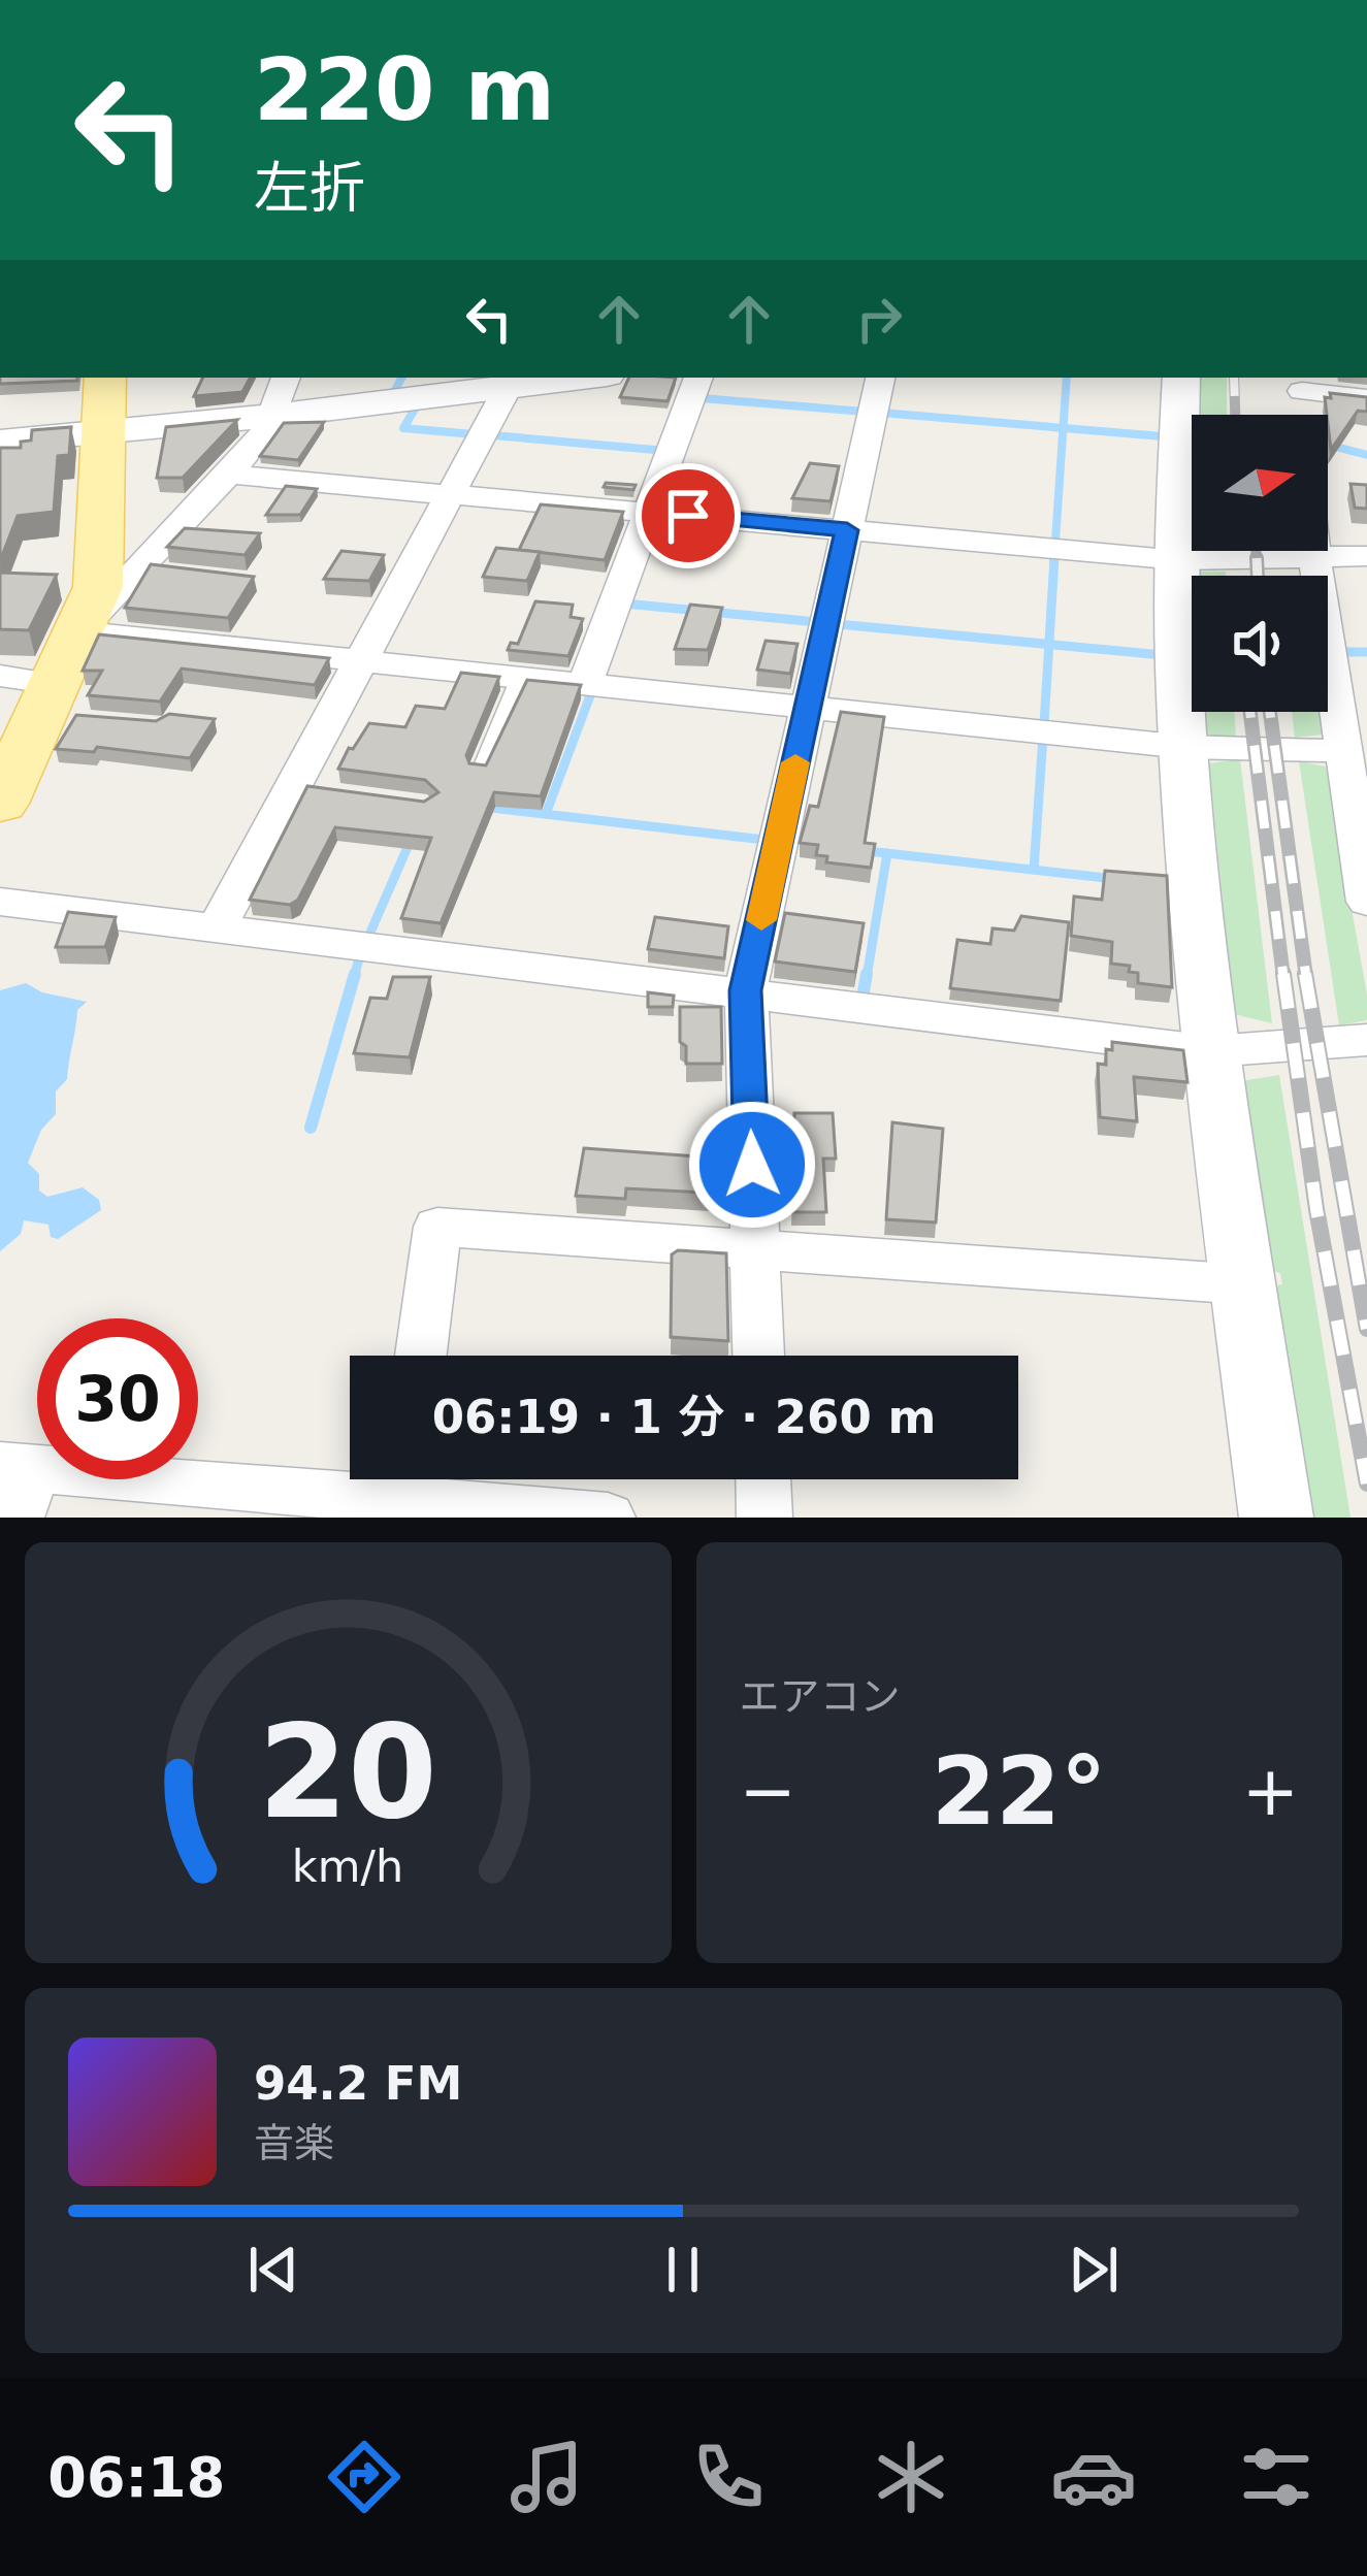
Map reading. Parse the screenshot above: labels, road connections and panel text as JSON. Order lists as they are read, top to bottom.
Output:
{
  "north": "right",
  "page": {
    "turn": ["220 m", "左折"],
    "limit": "30",
    "trip": "06:19 · 1 分 · 260 m",
    "tile": "エアコン",
    "heat": ["−", "22°", "+"],
    "song": ["94.2 FM", "音楽"],
    "tabs": "06:18",
    "gauge": ["20", "km/h"]
  }
}
